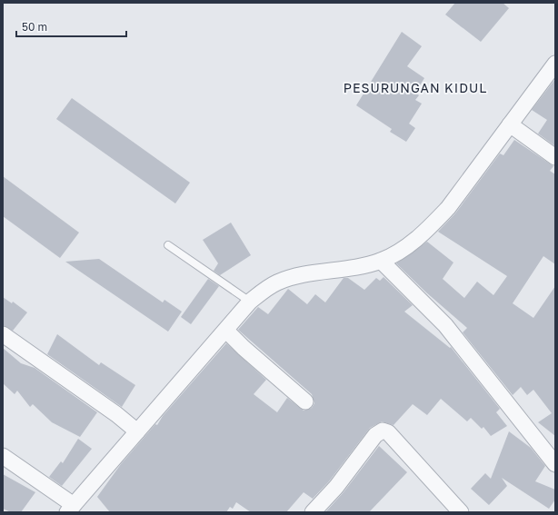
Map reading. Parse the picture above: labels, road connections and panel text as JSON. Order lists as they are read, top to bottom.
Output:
{
  "districts": ["PESURUNGAN KIDUL"],
  "scale_bar": "50 m"
}
